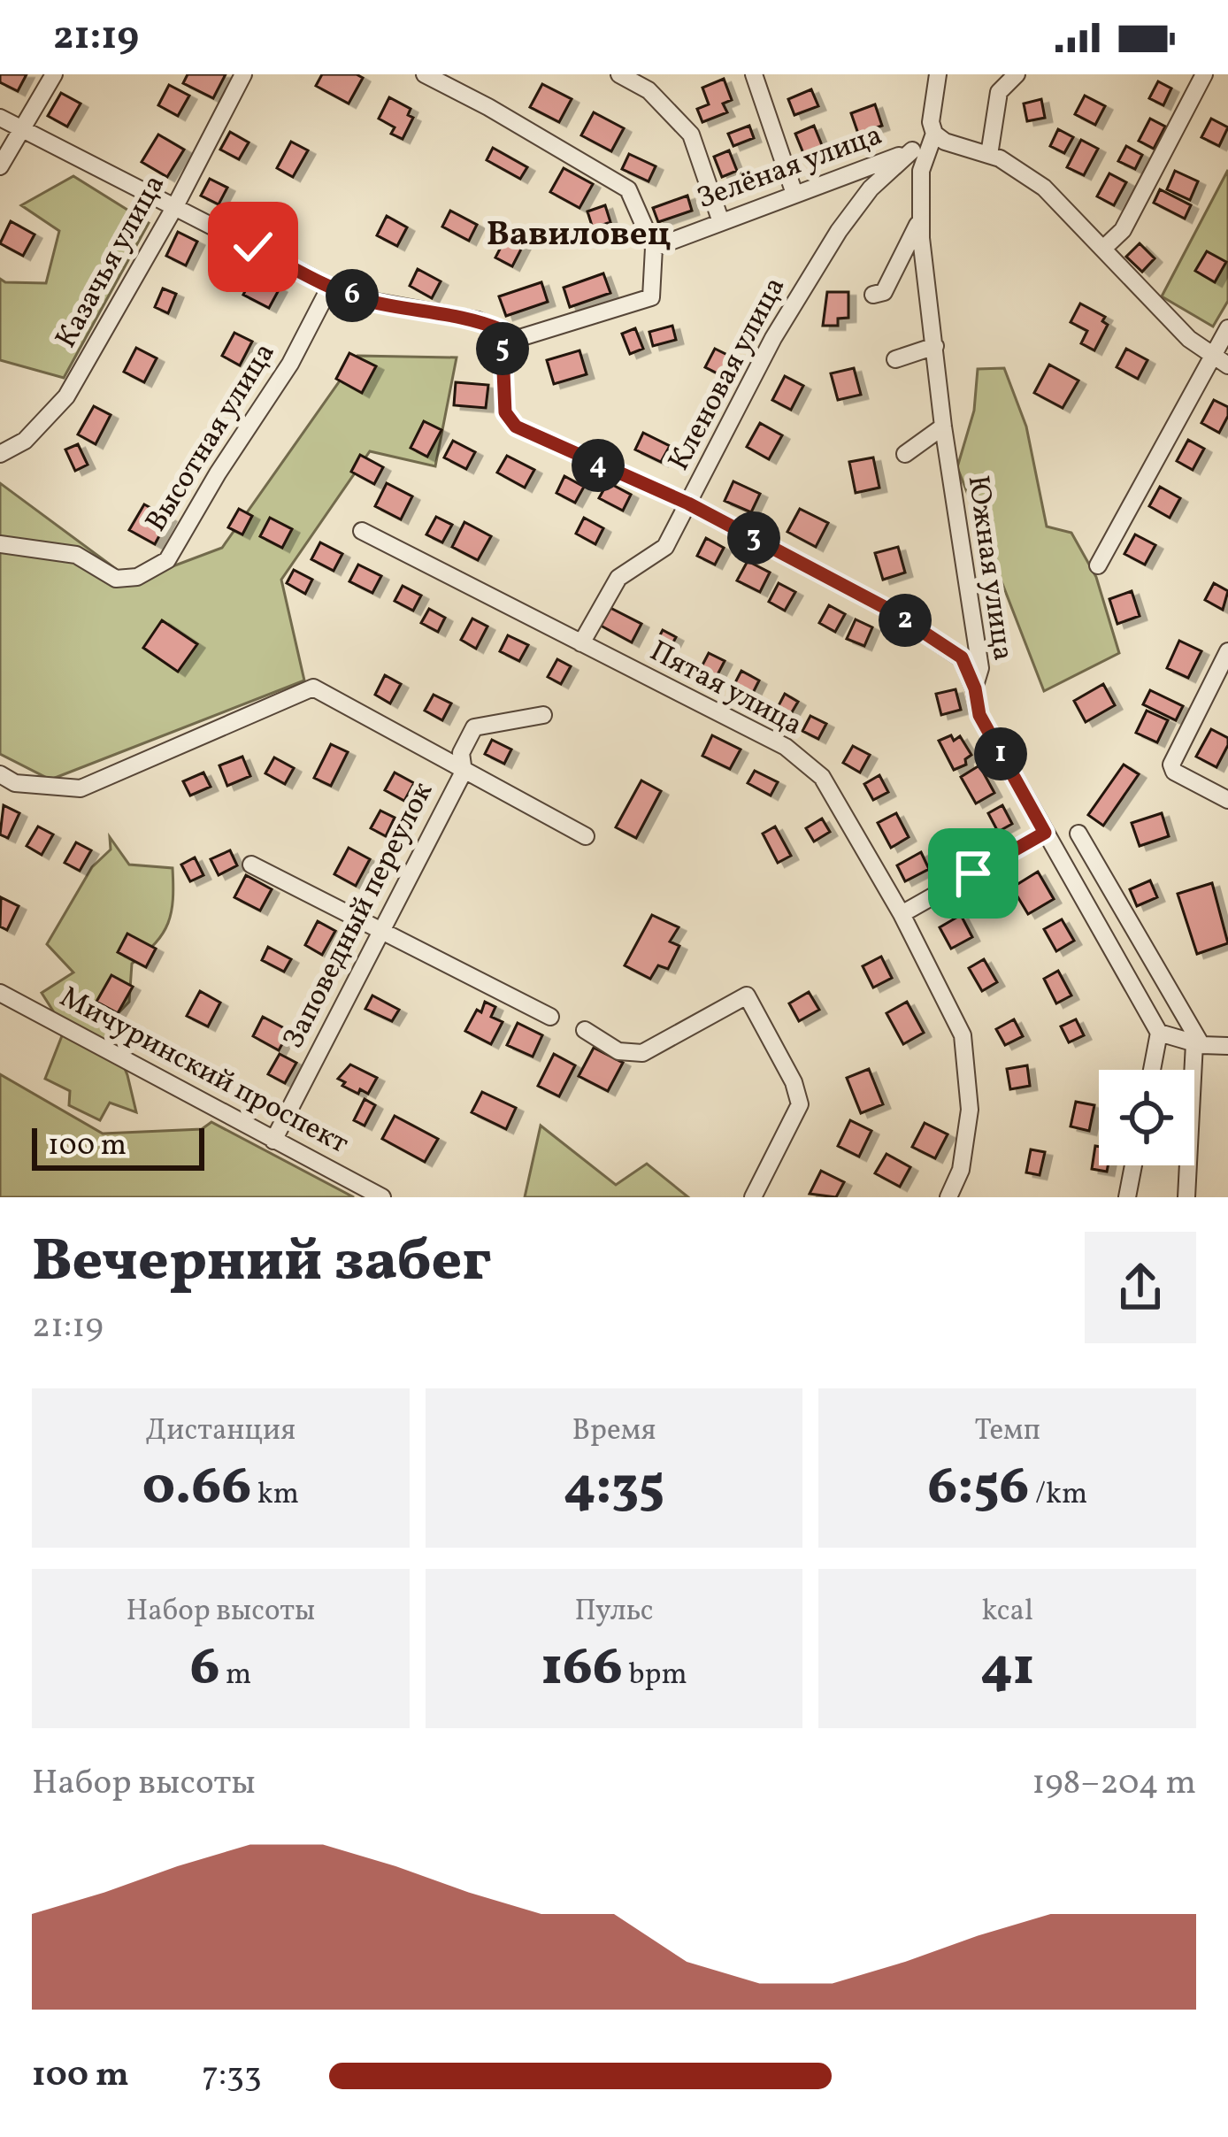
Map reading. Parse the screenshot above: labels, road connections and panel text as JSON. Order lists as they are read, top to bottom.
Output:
{
  "streets": {
    "street": [
      "Зелёная улица",
      "Казачья улица",
      "Кленовая улица",
      "Высотная улица",
      "Южная улица",
      "Пятая улица",
      "Заповедный переулок",
      "Мичуринский проспект"
    ]
  },
  "crossings": [
    ["Зелёная улица", "Кленовая улица"],
    ["Зелёная улица", "Южная улица"],
    ["Кленовая улица", "Южная улица"],
    ["Заповедный переулок", "Мичуринский проспект"]
  ],
  "districts": ["Вавиловец"],
  "scale_bar": "100 m",
  "page": {
    "status": "21:19",
    "pins": [
      "6",
      "5",
      "4",
      "3",
      "2",
      "1"
    ],
    "scale": "100 m",
    "heading": ["Вечерний забег", "21:19"],
    "stats": [
      ["Дистанция", "0.66 km"],
      ["Время", "4:35"],
      ["Темп", "6:56 /km"],
      ["Набор высоты", "6 m"],
      ["Пульс", "166 bpm"],
      ["kcal", "41"]
    ],
    "chart": ["Набор высоты", "198–204 m"],
    "list": [
      {
        "name": "100 m",
        "note": "7:33"
      }
    ]
  }
}
